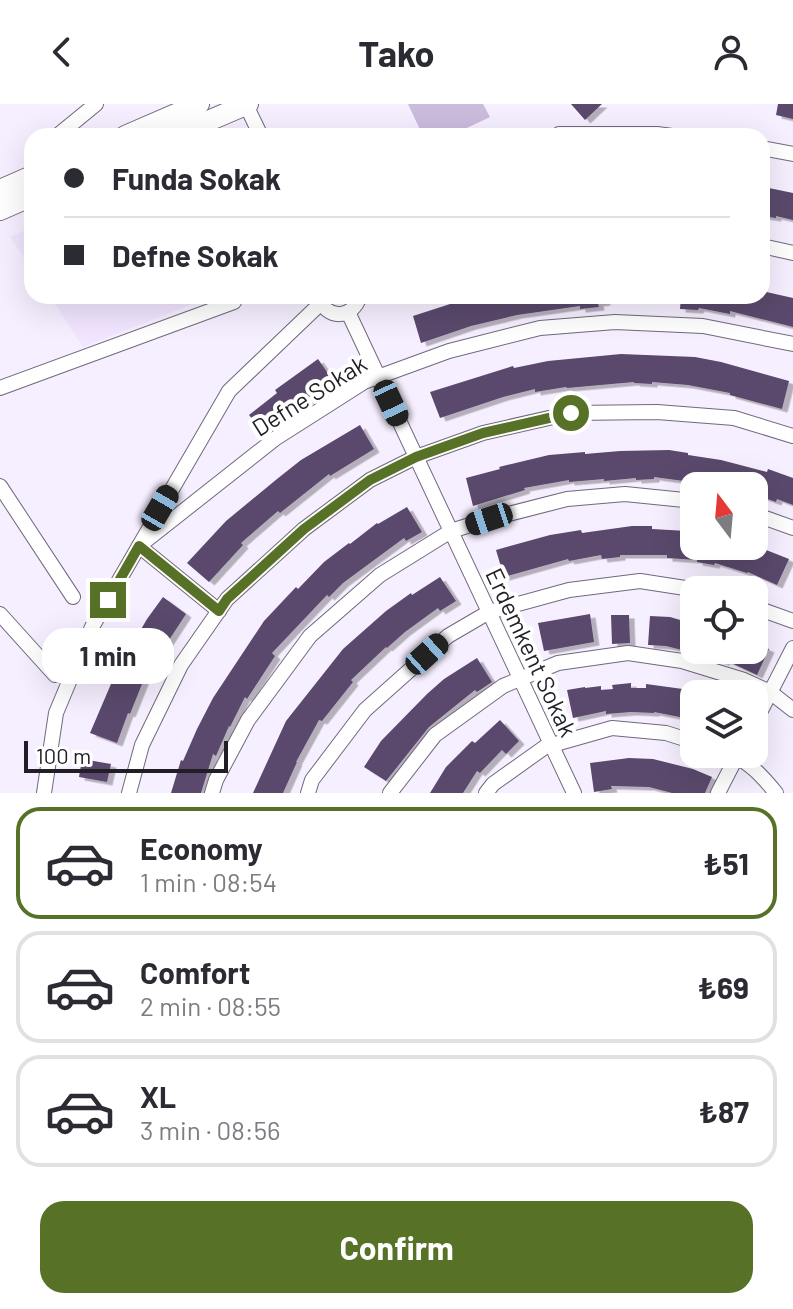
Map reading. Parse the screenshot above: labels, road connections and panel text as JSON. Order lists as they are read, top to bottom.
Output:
{
  "streets": {
    "street": ["Defne Sokak", "Erdemkent Sokak"]
  },
  "crossings": [
    ["Defne Sokak", "Erdemkent Sokak"]
  ],
  "scale_bar": "100 m",
  "north": "top",
  "page": {
    "header": "Tako",
    "banner": ["Funda Sokak", "Defne Sokak"],
    "bubble": "1 min",
    "scale": "100 m",
    "list": [
      {
        "name": "Economy",
        "note": "1 min · 08:54",
        "value": "₺51"
      },
      {
        "name": "Comfort",
        "note": "2 min · 08:55",
        "value": "₺69"
      },
      {
        "name": "XL",
        "note": "3 min · 08:56",
        "value": "₺87"
      }
    ],
    "buttons": "Confirm"
  }
}
